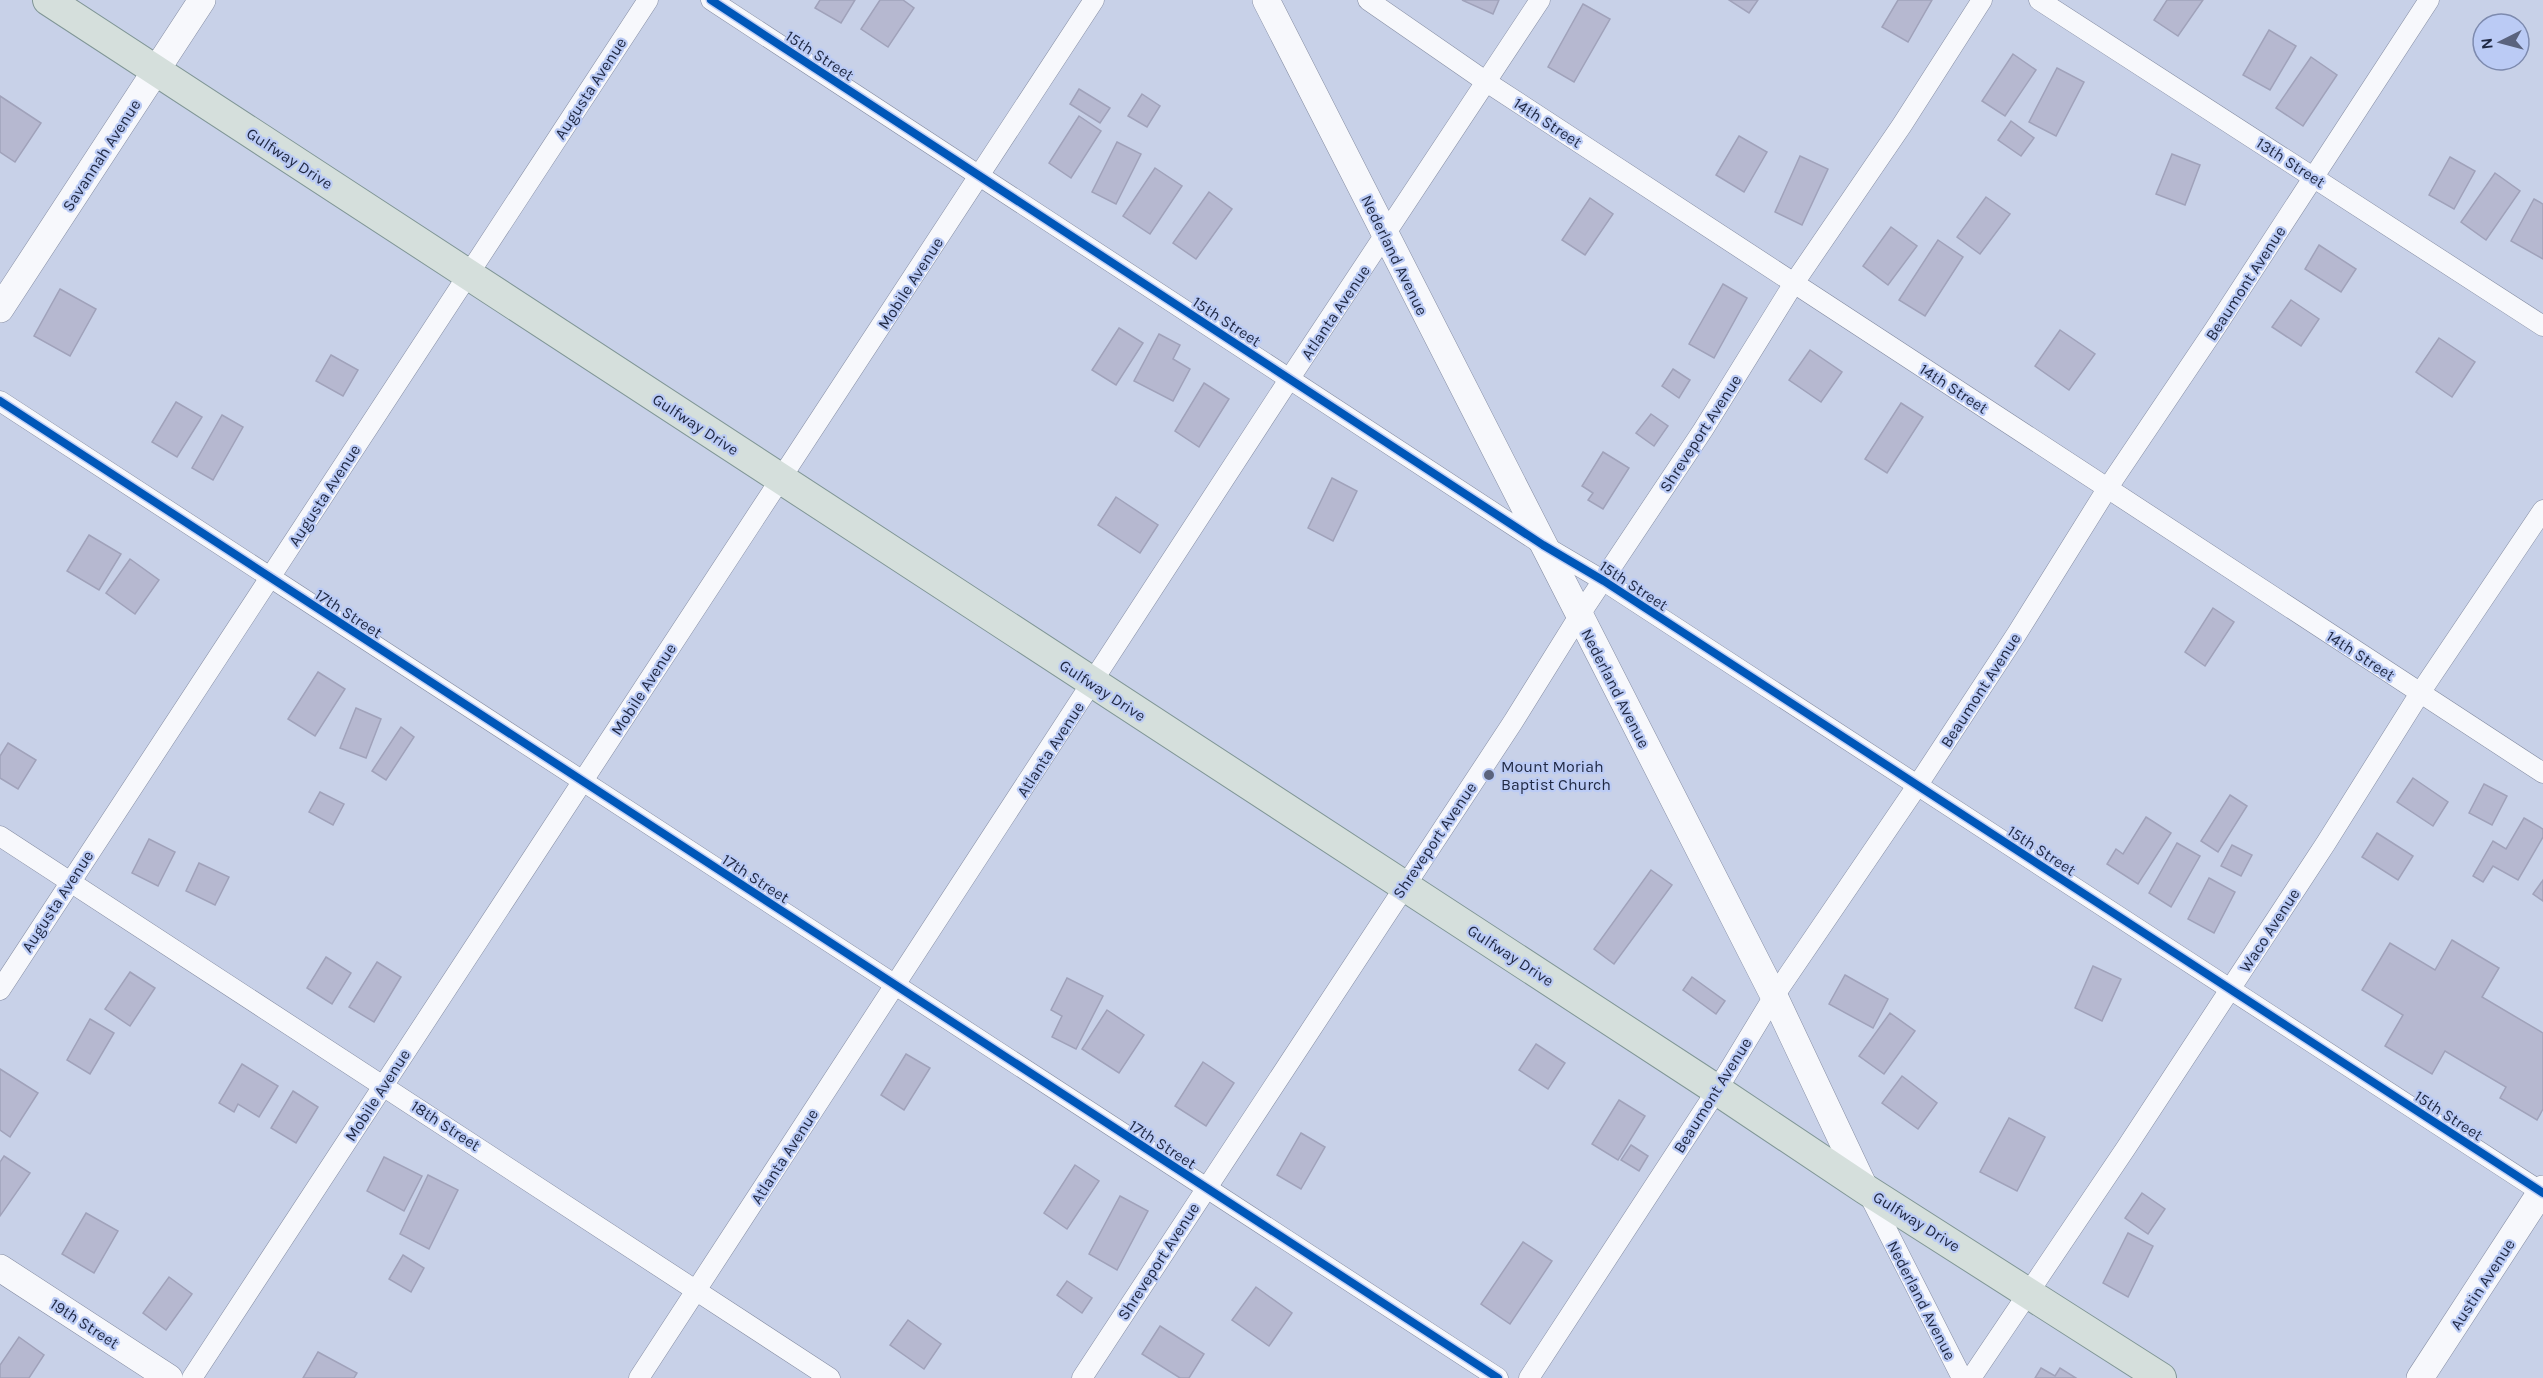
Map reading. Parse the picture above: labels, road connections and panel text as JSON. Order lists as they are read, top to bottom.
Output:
{
  "streets": {
    "main road": ["Gulfway Drive"],
    "street": [
      "15th Street",
      "Augusta Avenue",
      "14th Street",
      "Savannah Avenue",
      "13th Street",
      "Nederland Avenue",
      "Mobile Avenue",
      "Beaumont Avenue",
      "Atlanta Avenue",
      "Shreveport Avenue",
      "17th Street",
      "Waco Avenue",
      "18th Street",
      "Austin Avenue",
      "19th Street"
    ]
  },
  "crossings": [
    ["15th Street", "Nederland Avenue"],
    ["15th Street", "Mobile Avenue"],
    ["15th Street", "Beaumont Avenue"],
    ["15th Street", "Atlanta Avenue"],
    ["15th Street", "Shreveport Avenue"],
    ["15th Street", "Waco Avenue"],
    ["15th Street", "Austin Avenue"],
    ["Augusta Avenue", "Gulfway Drive"],
    ["Augusta Avenue", "17th Street"],
    ["Augusta Avenue", "18th Street"],
    ["14th Street", "Beaumont Avenue"],
    ["14th Street", "Atlanta Avenue"],
    ["14th Street", "Shreveport Avenue"],
    ["14th Street", "Waco Avenue"],
    ["Savannah Avenue", "Gulfway Drive"],
    ["Gulfway Drive", "Nederland Avenue"],
    ["Gulfway Drive", "Mobile Avenue"],
    ["Gulfway Drive", "Beaumont Avenue"],
    ["Gulfway Drive", "Atlanta Avenue"],
    ["Gulfway Drive", "Shreveport Avenue"],
    ["Gulfway Drive", "Waco Avenue"],
    ["13th Street", "Beaumont Avenue"],
    ["Nederland Avenue", "Beaumont Avenue"],
    ["Nederland Avenue", "Atlanta Avenue"],
    ["Nederland Avenue", "Shreveport Avenue"],
    ["Mobile Avenue", "17th Street"],
    ["Mobile Avenue", "18th Street"],
    ["Atlanta Avenue", "17th Street"],
    ["Atlanta Avenue", "18th Street"],
    ["Shreveport Avenue", "17th Street"]
  ],
  "places": ["Mount Moriah Baptist Church"],
  "north": "left"
}
